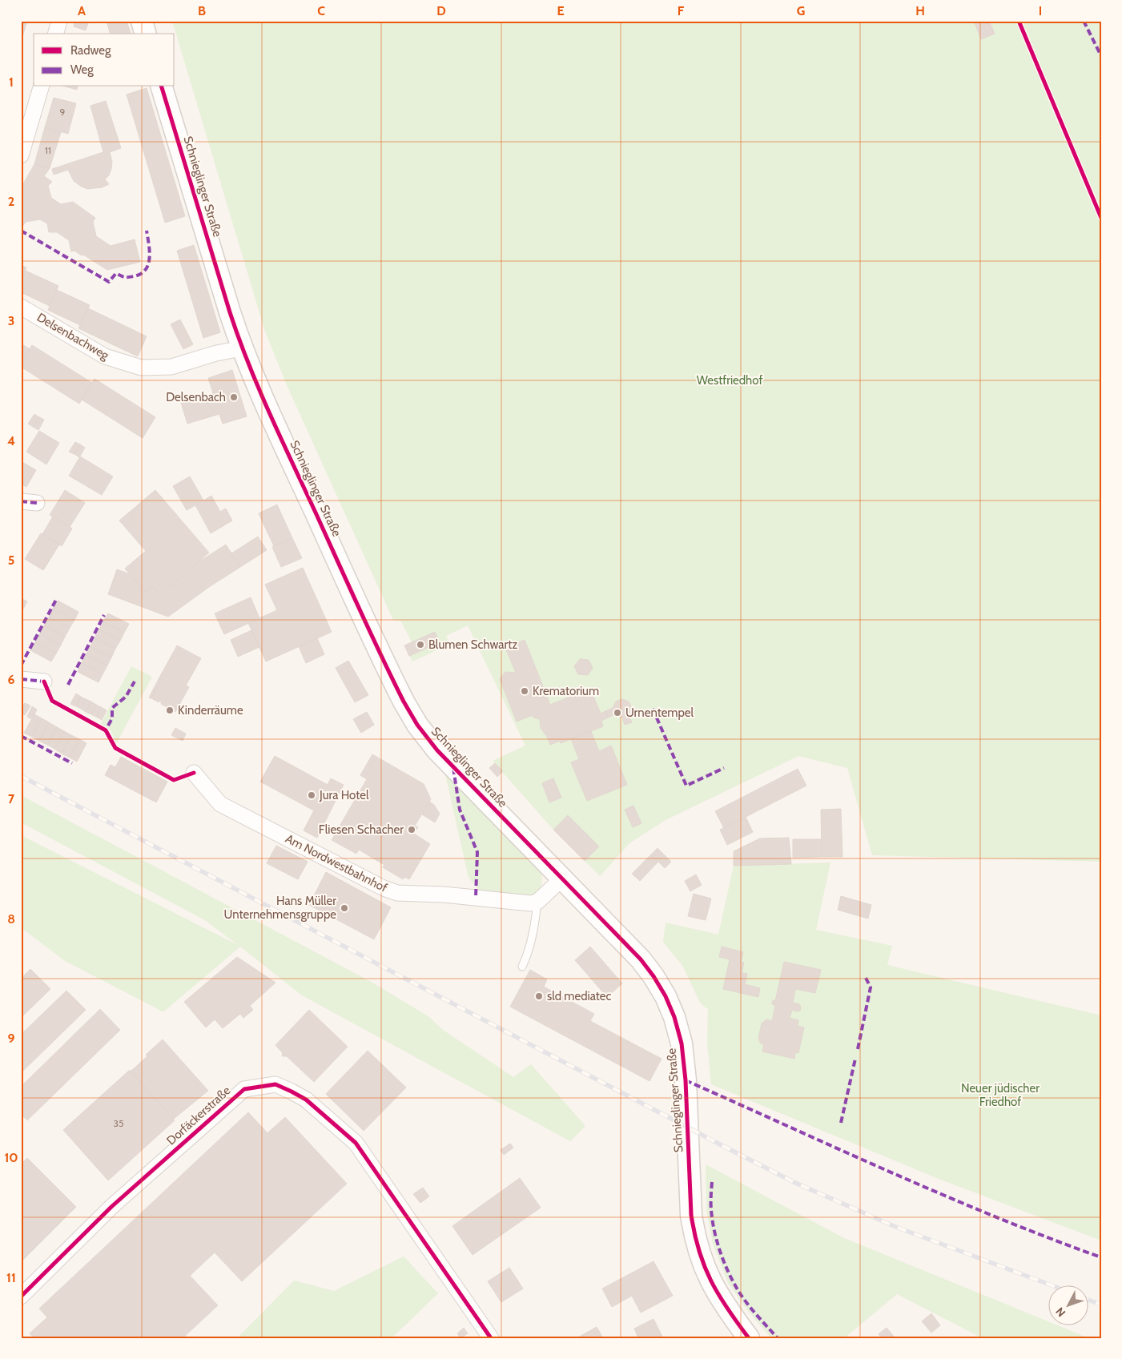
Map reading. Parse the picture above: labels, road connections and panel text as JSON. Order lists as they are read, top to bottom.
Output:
{
  "streets": {
    "main road": ["Schnieglinger Straße"],
    "street": ["Delsenbachweg", "Am Nordwestbahnhof", "Dorfäckerstraße"]
  },
  "crossings": [
    ["Schnieglinger Straße", "Delsenbachweg"]
  ],
  "parks": ["Westfriedhof", "Neuer jüdischer Friedhof"],
  "places": [
    "Delsenbach",
    "Blumen Schwartz",
    "Krematorium",
    "Kinderräume",
    "Urnentempel",
    "Jura Hotel",
    "Fliesen Schacher",
    "Hans Müller Unternehmensgruppe",
    "sld mediatec"
  ],
  "house_numbers": ["9", "11", "35"],
  "legend": ["Radweg", "Weg"],
  "north": "bottom left",
  "grid": {
    "columns": [
      "A",
      "B",
      "C",
      "D",
      "E",
      "F",
      "G",
      "H",
      "I"
    ],
    "rows": [
      "1",
      "2",
      "3",
      "4",
      "5",
      "6",
      "7",
      "8",
      "9",
      "10",
      "11"
    ]
  }
}
